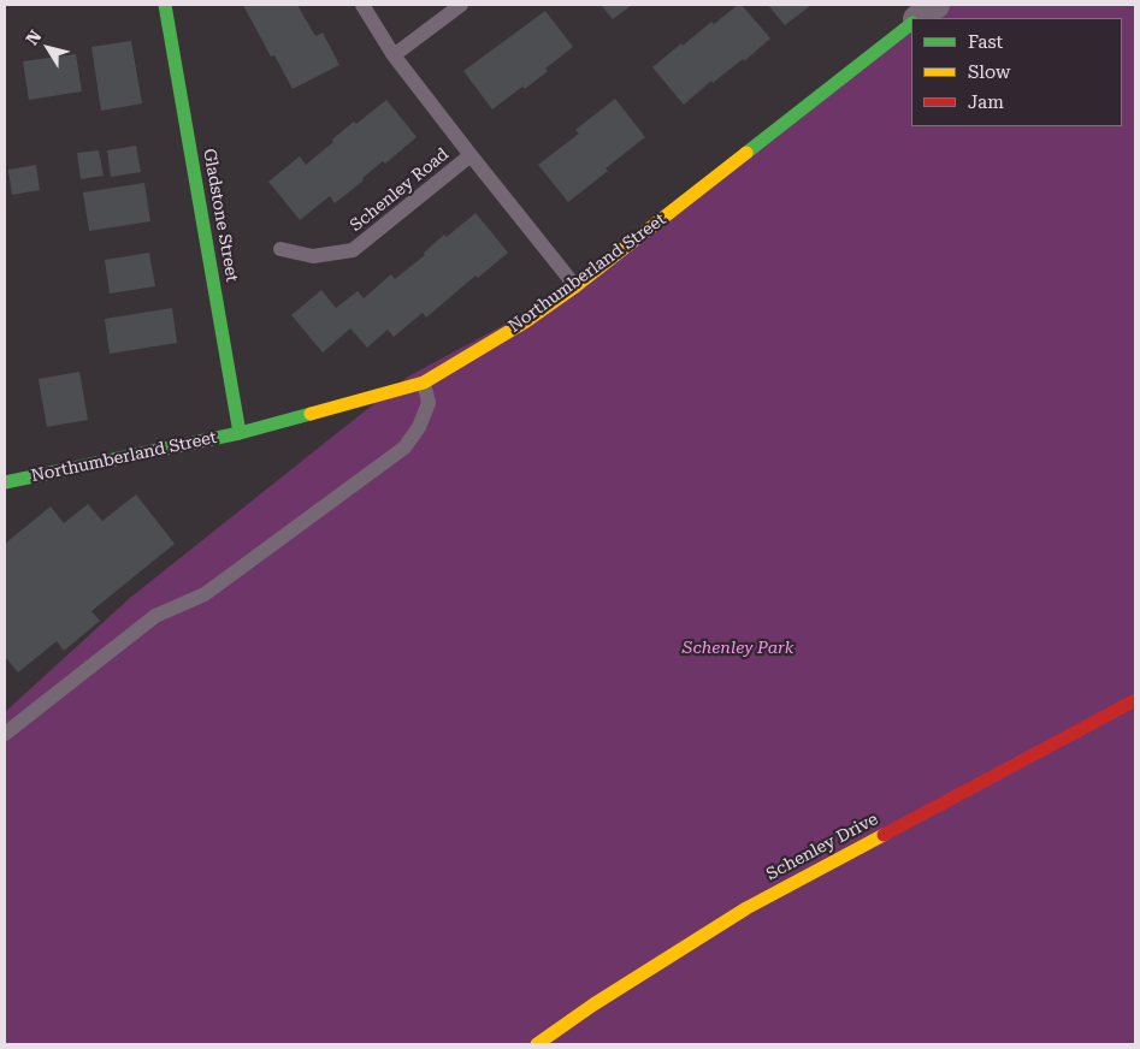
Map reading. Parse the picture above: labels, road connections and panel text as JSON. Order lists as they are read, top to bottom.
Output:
{
  "streets": {
    "street": ["Gladstone Street", "Northumberland Street", "Schenley Drive"],
    "lane": ["Schenley Road"]
  },
  "crossings": [
    ["Schenley Road", "Northumberland Street"],
    ["Gladstone Street", "Northumberland Street"]
  ],
  "parks": ["Schenley Park"],
  "legend": ["Fast", "Slow", "Jam"],
  "north": "top left"
}
